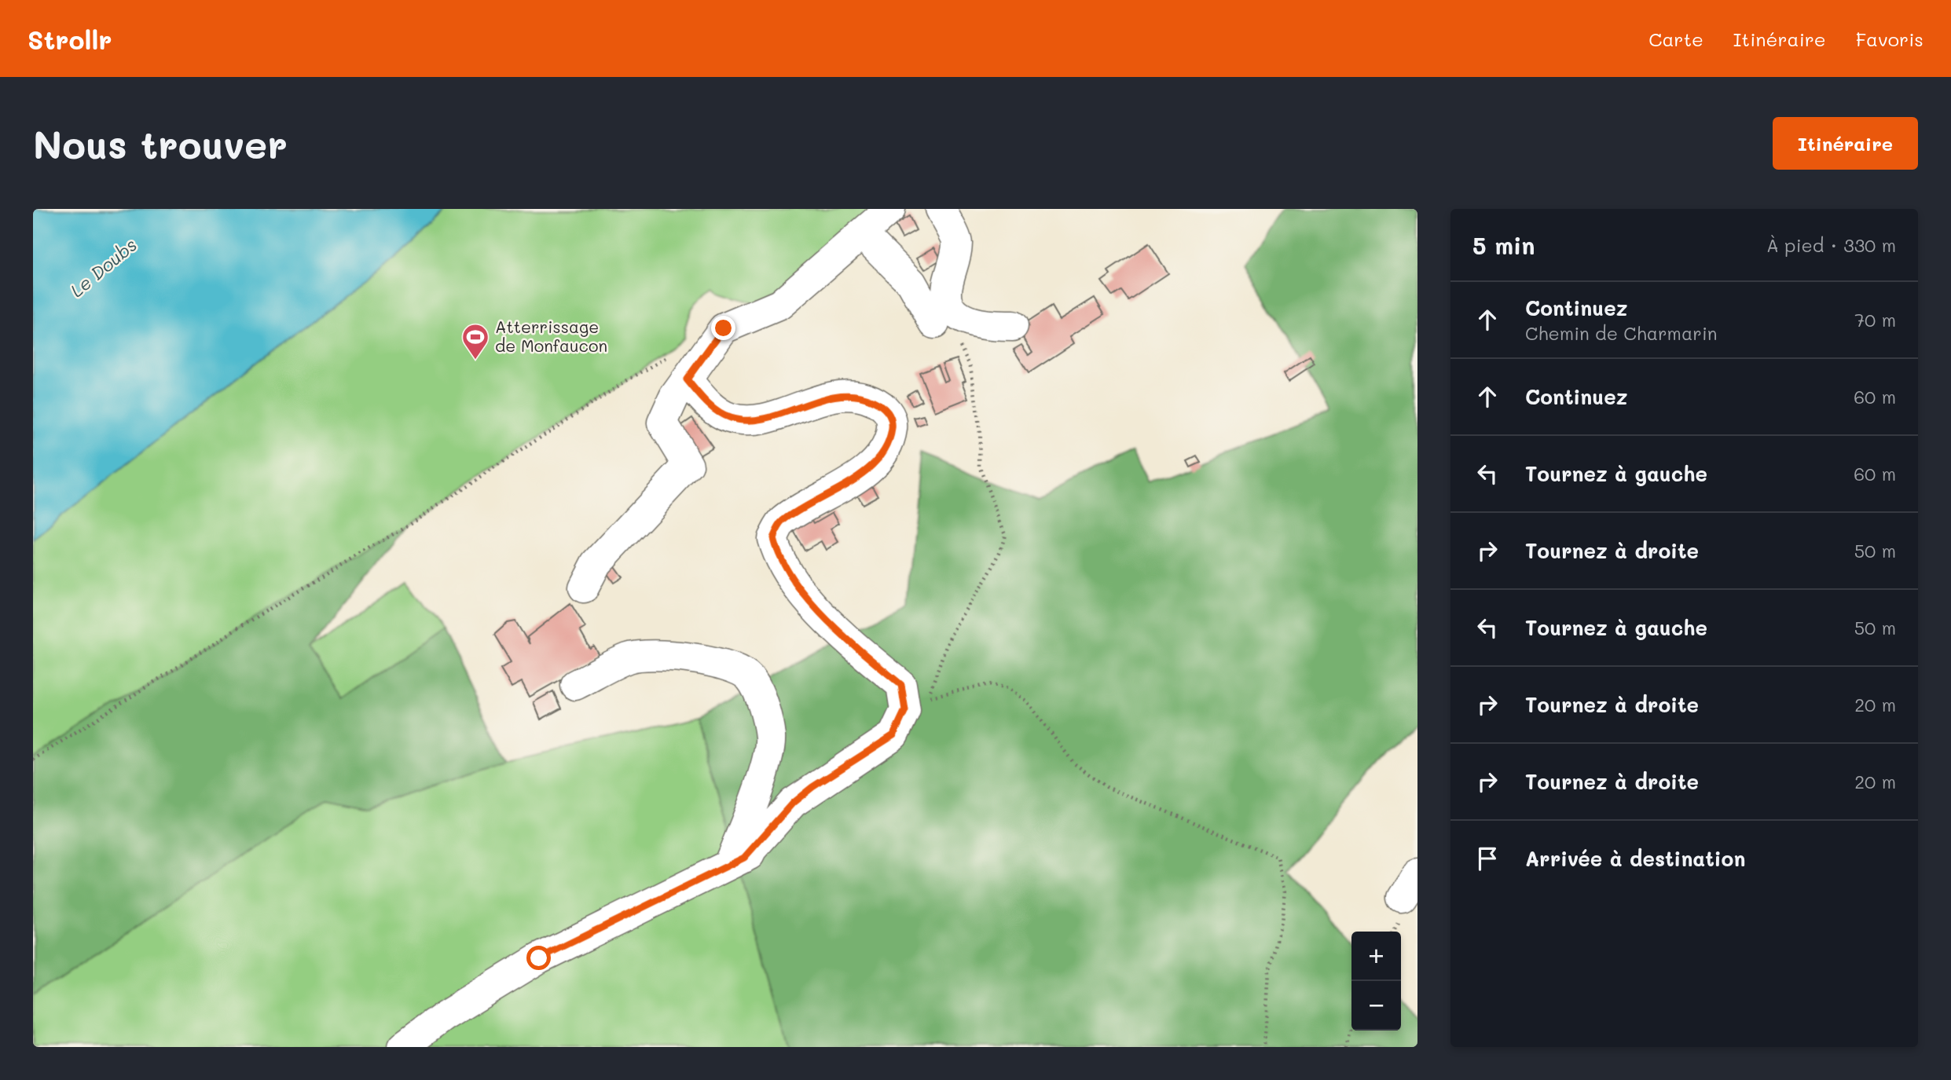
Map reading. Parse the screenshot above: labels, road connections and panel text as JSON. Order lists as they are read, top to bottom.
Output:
{
  "water": ["Le Doubs"],
  "places": {
    "sports": ["Atterrissage de Monfaucon"]
  },
  "page": {
    "header": "Strollr",
    "nav": ["Carte", "Itinéraire", "Favoris"],
    "buttons": "Itinéraire",
    "title": "Nous trouver",
    "heading": ["5 min", "À pied · 330 m"],
    "list": [
      ["Continuez", "Chemin de Charmarin", "70 m"],
      ["Continuez", "60 m"],
      ["Tournez à gauche", "60 m"],
      ["Tournez à droite", "50 m"],
      ["Tournez à gauche", "50 m"],
      ["Tournez à droite", "20 m"],
      ["Tournez à droite", "20 m"],
      "Arrivée à destination"
    ],
    "map_buttons": ["+", "−"]
  }
}
